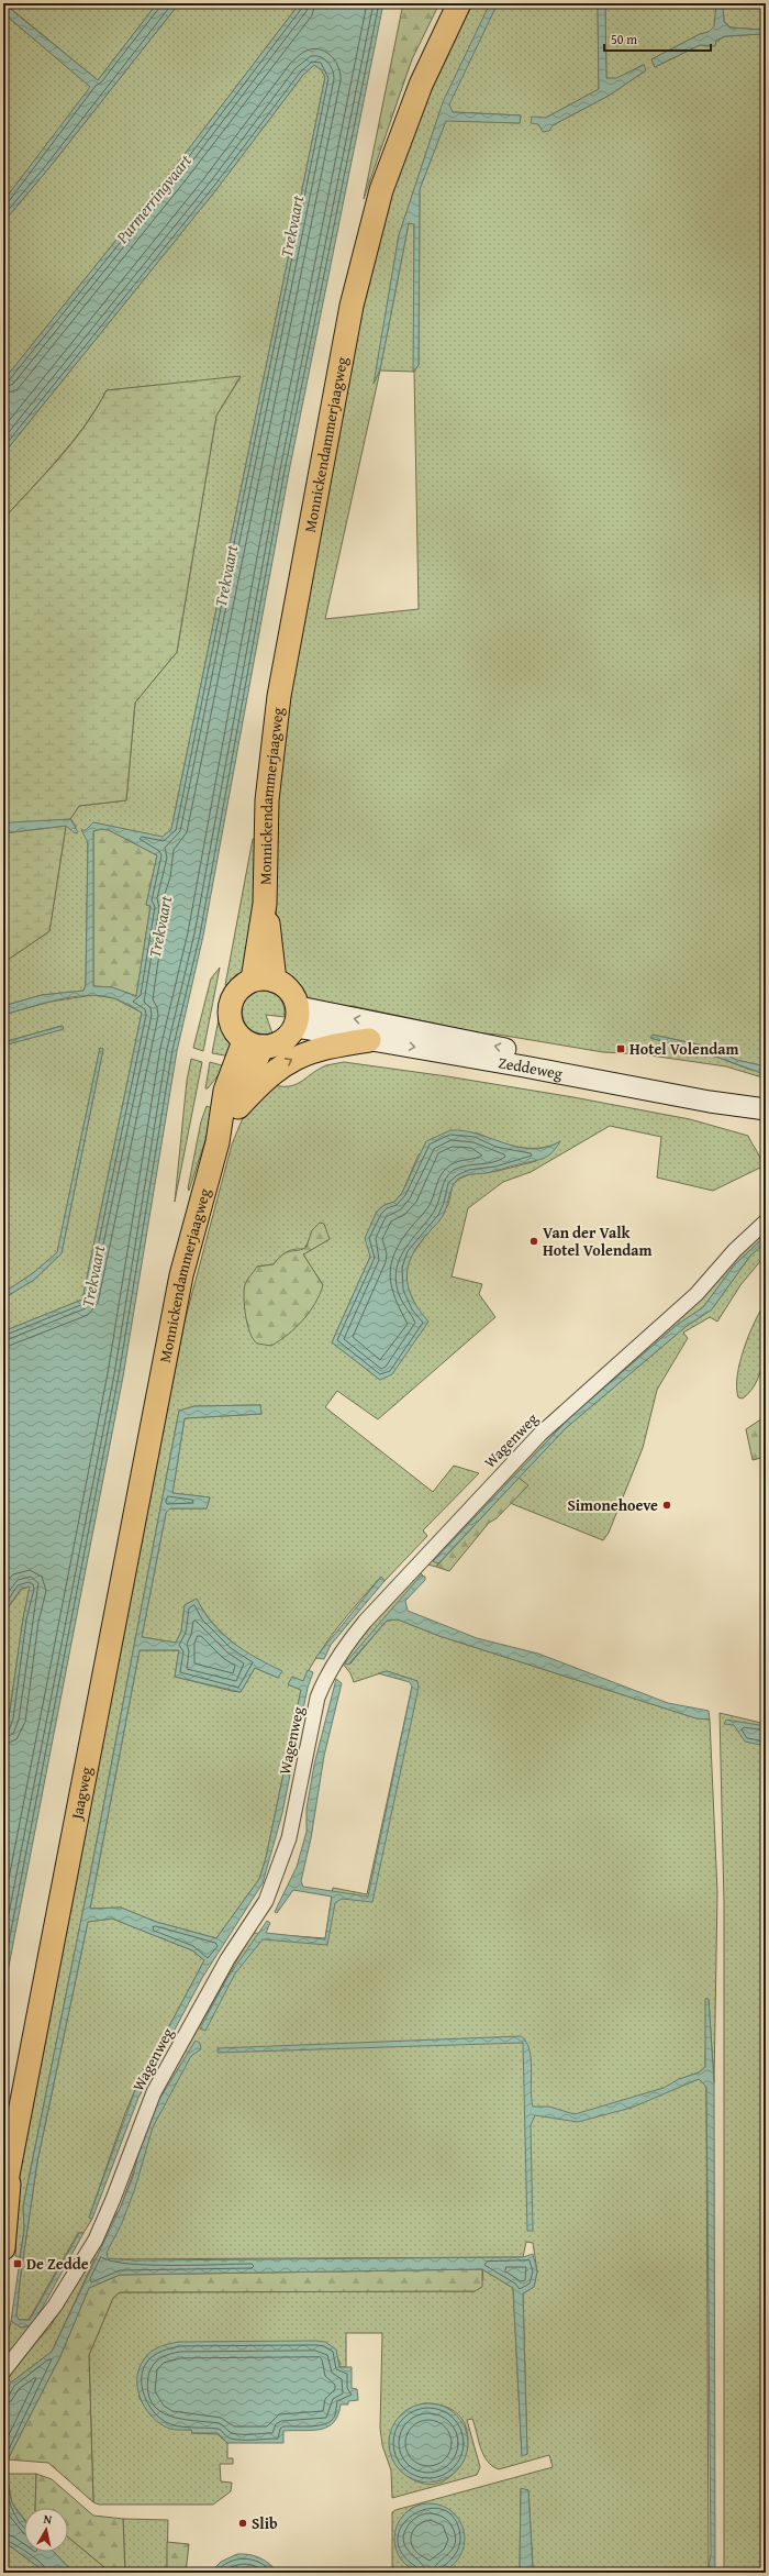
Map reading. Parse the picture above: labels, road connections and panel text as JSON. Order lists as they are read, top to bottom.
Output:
{
  "streets": {
    "main road": ["Monnickendammerjaagweg", "Zeddeweg", "Jaagweg"],
    "street": ["Wagenweg"]
  },
  "crossings": [
    ["Monnickendammerjaagweg", "Zeddeweg"],
    ["Monnickendammerjaagweg", "Jaagweg"]
  ],
  "water": ["Purmerringvaart", "Trekvaart"],
  "places": {
    "transit": ["Hotel Volendam", "De Zedde"],
    "other": ["Van der Valk Hotel Volendam", "Simonehoeve", "Slib"]
  },
  "scale_bar": "50 m",
  "north": "top"
}
